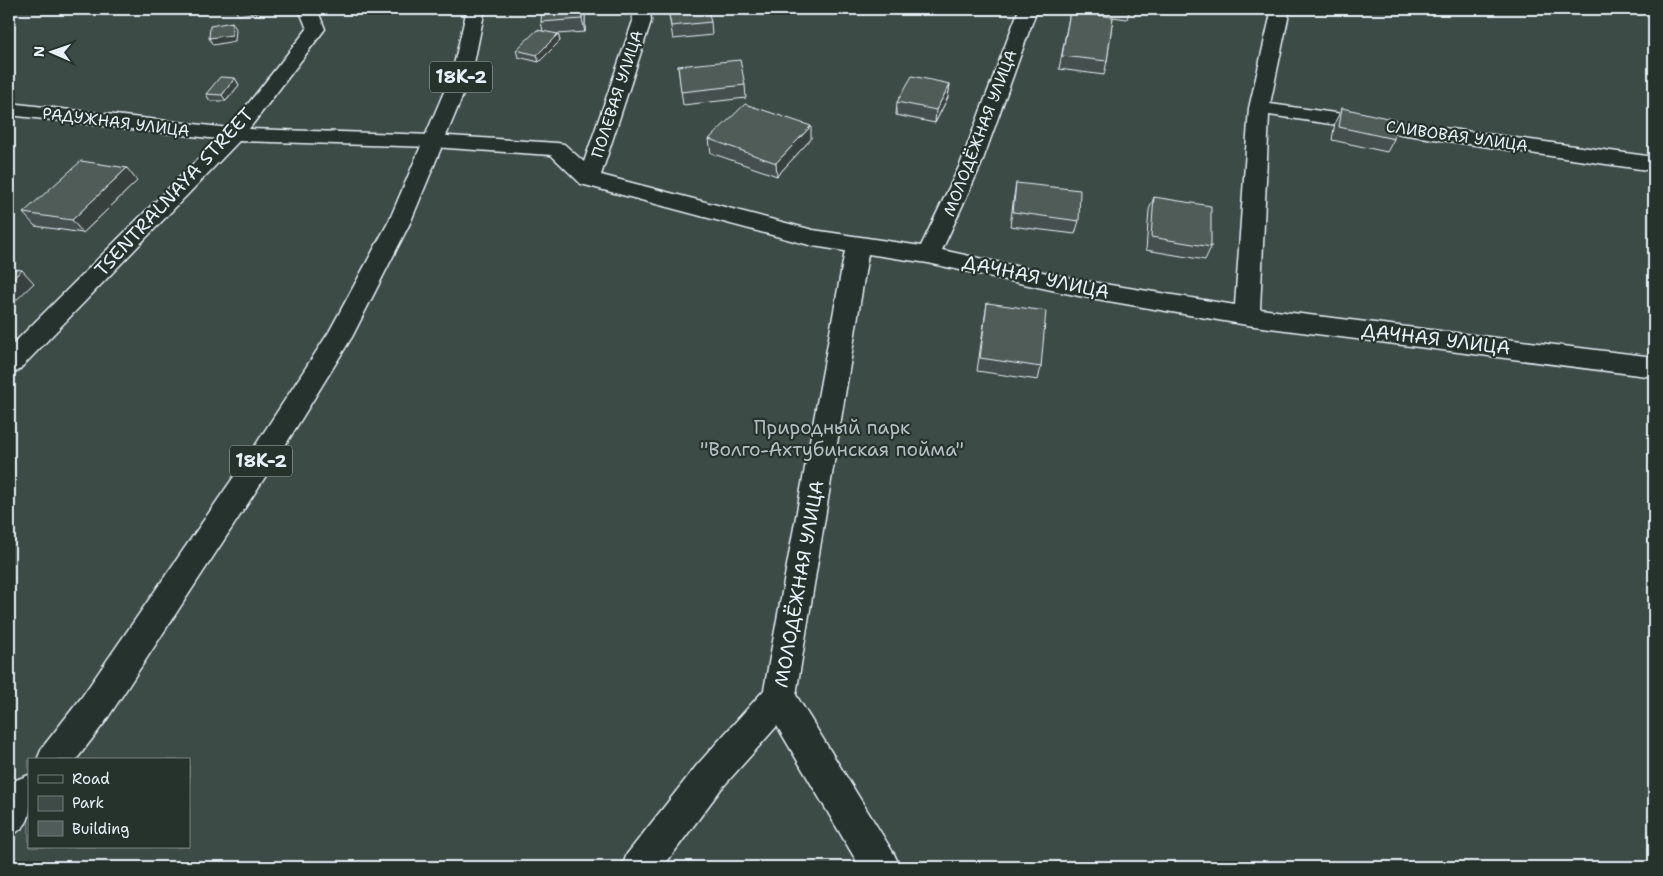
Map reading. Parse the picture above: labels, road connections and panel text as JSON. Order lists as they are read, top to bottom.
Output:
{
  "streets": {
    "street": [
      "18К-2",
      "ПОЛЕВАЯ УЛИЦА",
      "РАДУЖНАЯ УЛИЦА",
      "МОЛОДЁЖНАЯ УЛИЦА",
      "СЛИВОВАЯ УЛИЦА",
      "TSENTRALNAYA STREET",
      "ДАЧНАЯ УЛИЦА"
    ]
  },
  "crossings": [
    ["18К-2", "РАДУЖНАЯ УЛИЦА"],
    ["18К-2", "ДАЧНАЯ УЛИЦА"],
    ["ПОЛЕВАЯ УЛИЦА", "ДАЧНАЯ УЛИЦА"],
    ["РАДУЖНАЯ УЛИЦА", "TSENTRALNAYA STREET"],
    ["РАДУЖНАЯ УЛИЦА", "ДАЧНАЯ УЛИЦА"],
    ["МОЛОДЁЖНАЯ УЛИЦА", "ДАЧНАЯ УЛИЦА"]
  ],
  "parks": ["Природный парк \"Волго-Ахтубинская пойма\""],
  "legend": ["Road", "Park", "Building"],
  "north": "left"
}
